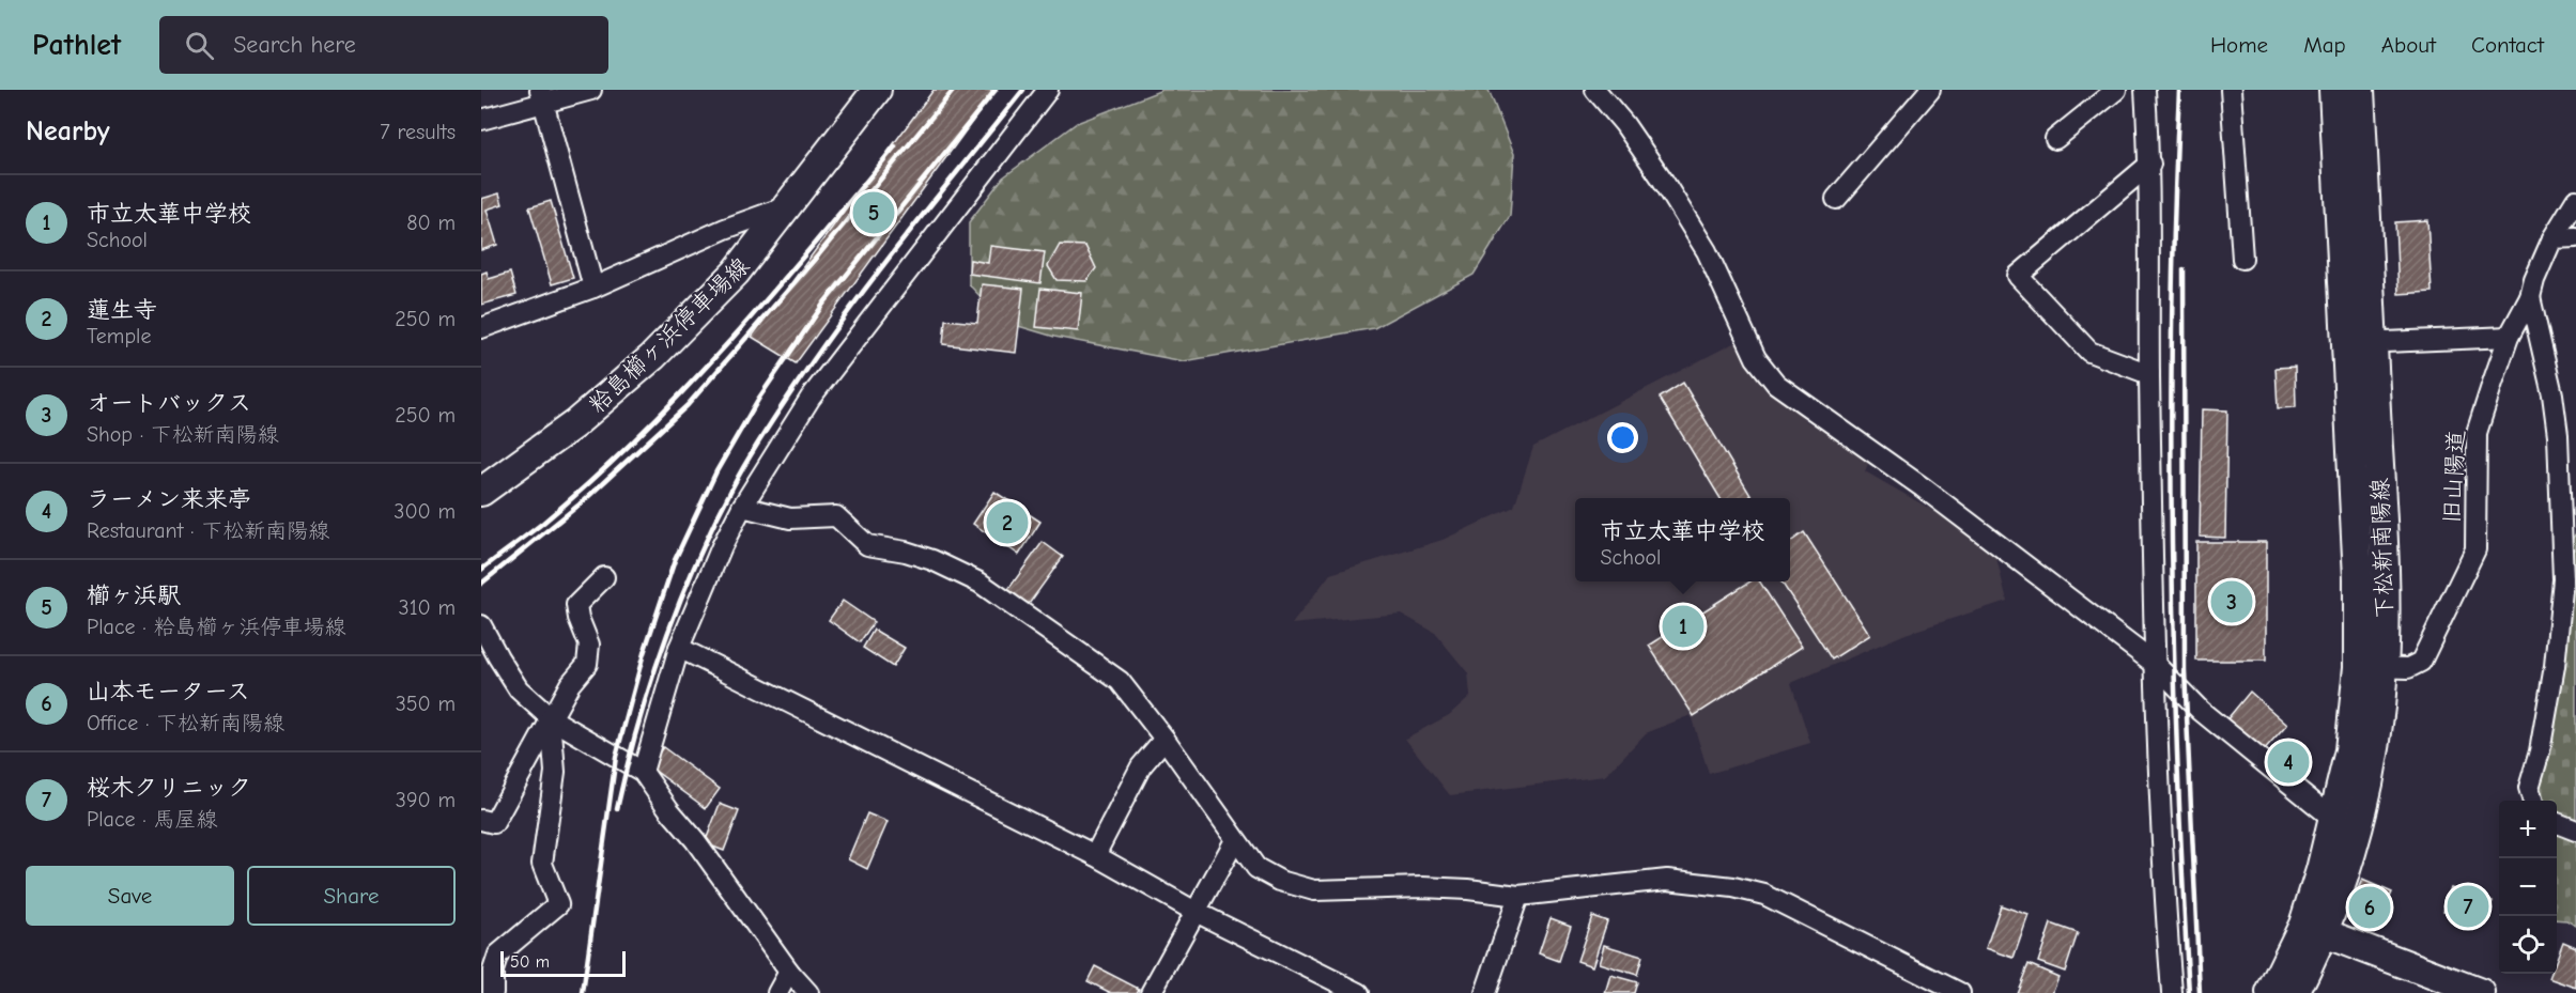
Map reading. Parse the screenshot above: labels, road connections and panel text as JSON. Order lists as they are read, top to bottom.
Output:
{
  "streets": {
    "main road": ["粭島櫛ヶ浜停車場線", "下松新南陽線"],
    "street": ["旧山陽道"]
  },
  "crossings": [
    ["旧山陽道", "下松新南陽線"]
  ],
  "scale_bar": "50 m",
  "page": {
    "header": "Pathlet",
    "search": "Search here",
    "nav": [
      "Home",
      "Map",
      "About",
      "Contact"
    ],
    "heading": ["Nearby", "7 results"],
    "list": [
      {
        "mark": "1",
        "name": "市立太華中学校",
        "note": "School",
        "value": "80 m"
      },
      {
        "mark": "2",
        "name": "蓮生寺",
        "note": "Temple",
        "value": "250 m"
      },
      {
        "mark": "3",
        "name": "オートバックス",
        "note": "Shop · 下松新南陽線",
        "value": "250 m"
      },
      {
        "mark": "4",
        "name": "ラーメン来来亭",
        "note": "Restaurant · 下松新南陽線",
        "value": "300 m"
      },
      {
        "mark": "5",
        "name": "櫛ヶ浜駅",
        "note": "Place · 粭島櫛ヶ浜停車場線",
        "value": "310 m"
      },
      {
        "mark": "6",
        "name": "山本モータース",
        "note": "Office · 下松新南陽線",
        "value": "350 m"
      },
      {
        "mark": "7",
        "name": "桜木クリニック",
        "note": "Place · 馬屋線",
        "value": "390 m"
      }
    ],
    "pins": [
      "5",
      "2",
      "3",
      "1",
      "4",
      "7",
      "6"
    ],
    "popup": ["市立太華中学校", "School"],
    "map_buttons": ["+", "−"],
    "buttons": ["Save", "Share"],
    "scale": "50 m"
  }
}
